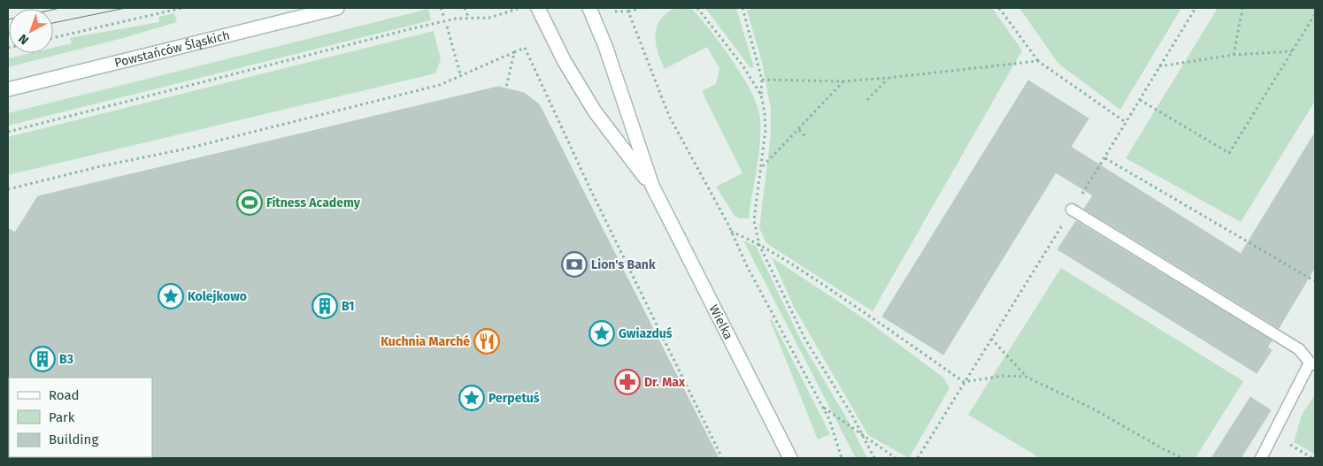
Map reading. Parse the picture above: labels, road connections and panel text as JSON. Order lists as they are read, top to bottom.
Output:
{
  "streets": {
    "street": ["Powstańców Śląskich", "Wielka"]
  },
  "places": {
    "sports": ["Fitness Academy"],
    "bank": ["Lion's Bank"],
    "place": ["Kolejkowo", "Gwiazduś", "Perpetuś"],
    "building": ["B1", "B3"],
    "restaurant": ["Kuchnia Marché"],
    "pharmacy": ["Dr. Max"]
  },
  "legend": ["Road", "Park", "Building"],
  "north": "bottom left"
}
